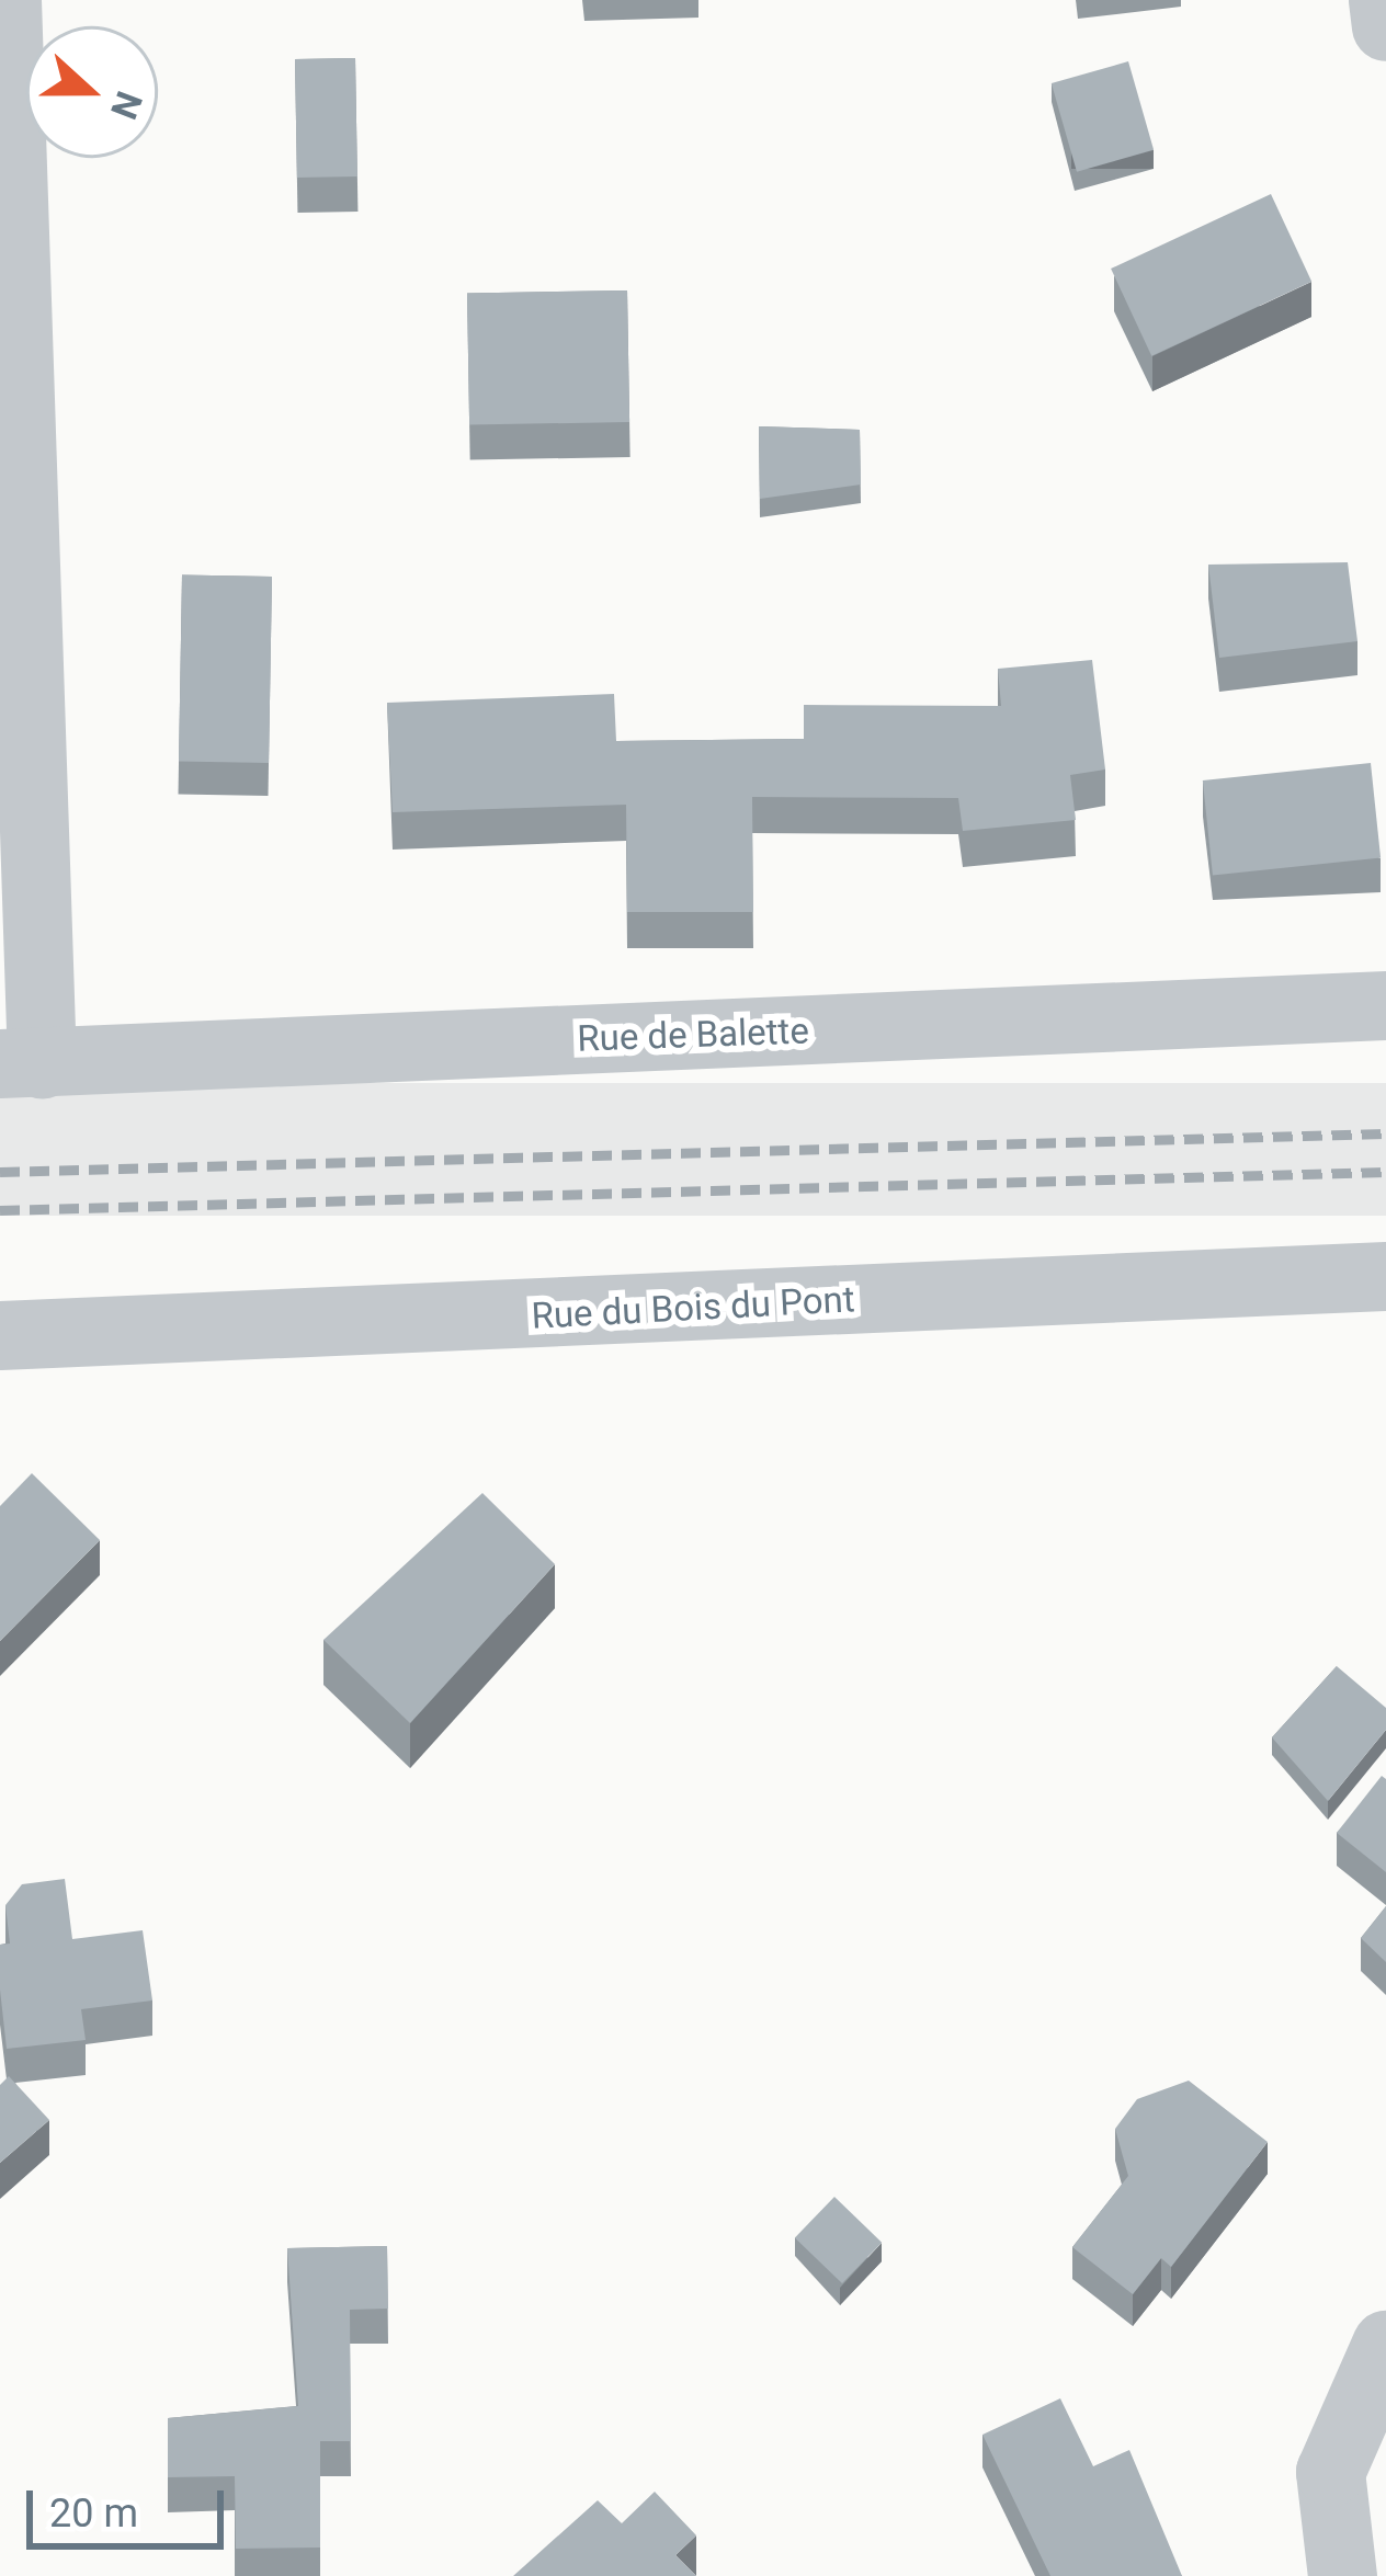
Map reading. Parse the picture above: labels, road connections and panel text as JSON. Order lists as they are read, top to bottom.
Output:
{
  "streets": {
    "street": ["Rue de Balette", "Rue du Bois du Pont"]
  },
  "scale_bar": "20 m",
  "north": "right"
}
